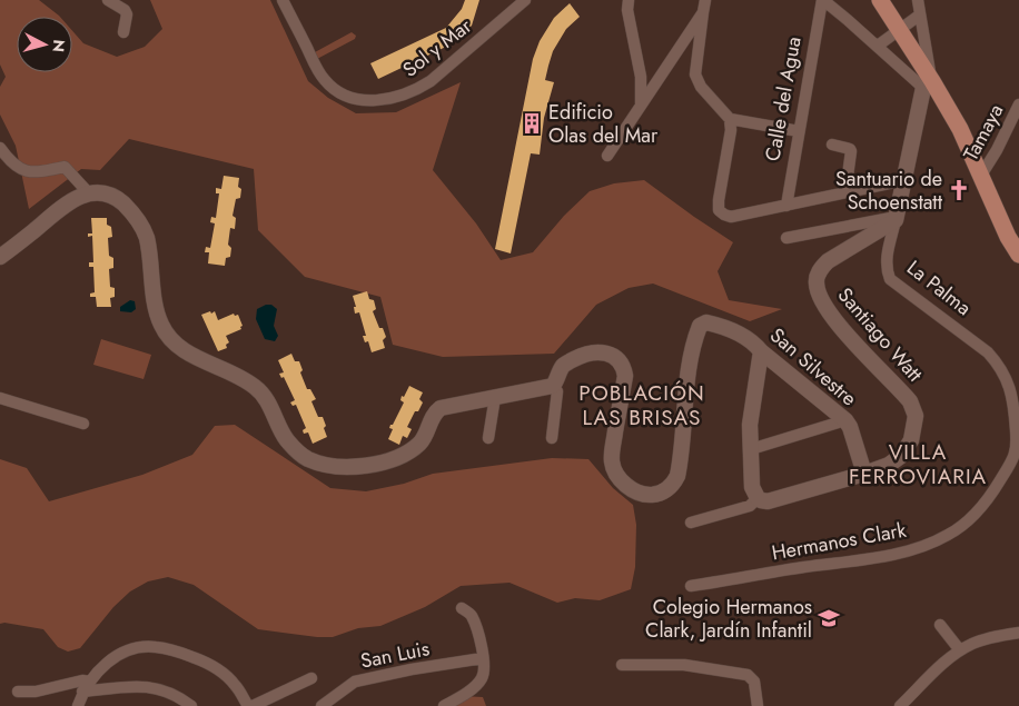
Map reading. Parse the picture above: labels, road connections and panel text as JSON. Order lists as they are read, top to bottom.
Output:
{
  "streets": {
    "street": [
      "Sol y Mar",
      "Calle del Agua",
      "Tamaya",
      "La Palma",
      "Santiago Watt",
      "San Silvestre",
      "Hermanos Clark",
      "San Luis"
    ]
  },
  "crossings": [
    ["La Palma", "Santiago Watt"],
    ["La Palma", "Hermanos Clark"],
    ["Santiago Watt", "San Silvestre"]
  ],
  "districts": ["POBLACIÓN LAS BRISAS", "VILLA FERROVIARIA"],
  "places": {
    "building": ["Edificio Olas del Mar"],
    "church": ["Santuario de Schoenstatt"],
    "school or university": ["Colegio Hermanos Clark, Jardín Infantil"]
  },
  "north": "right"
}
